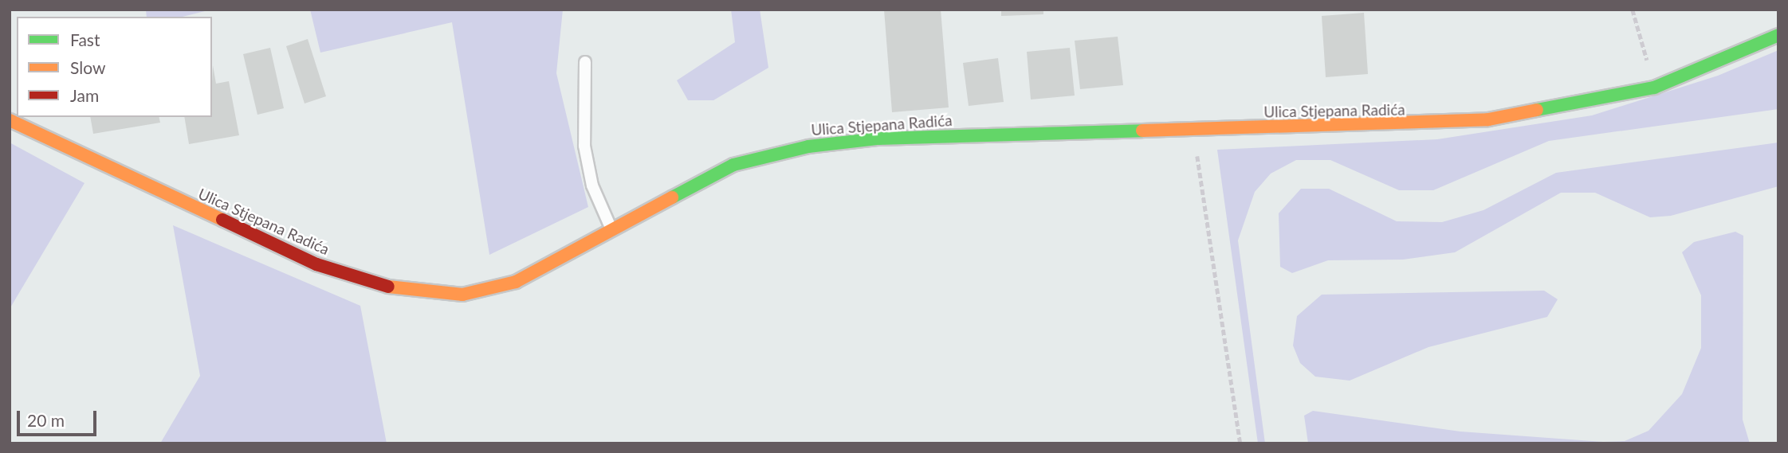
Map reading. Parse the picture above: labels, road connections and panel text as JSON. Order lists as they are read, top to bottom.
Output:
{
  "streets": {
    "street": ["Ulica Stjepana Radića"]
  },
  "legend": ["Fast", "Slow", "Jam"],
  "scale_bar": "20 m"
}
